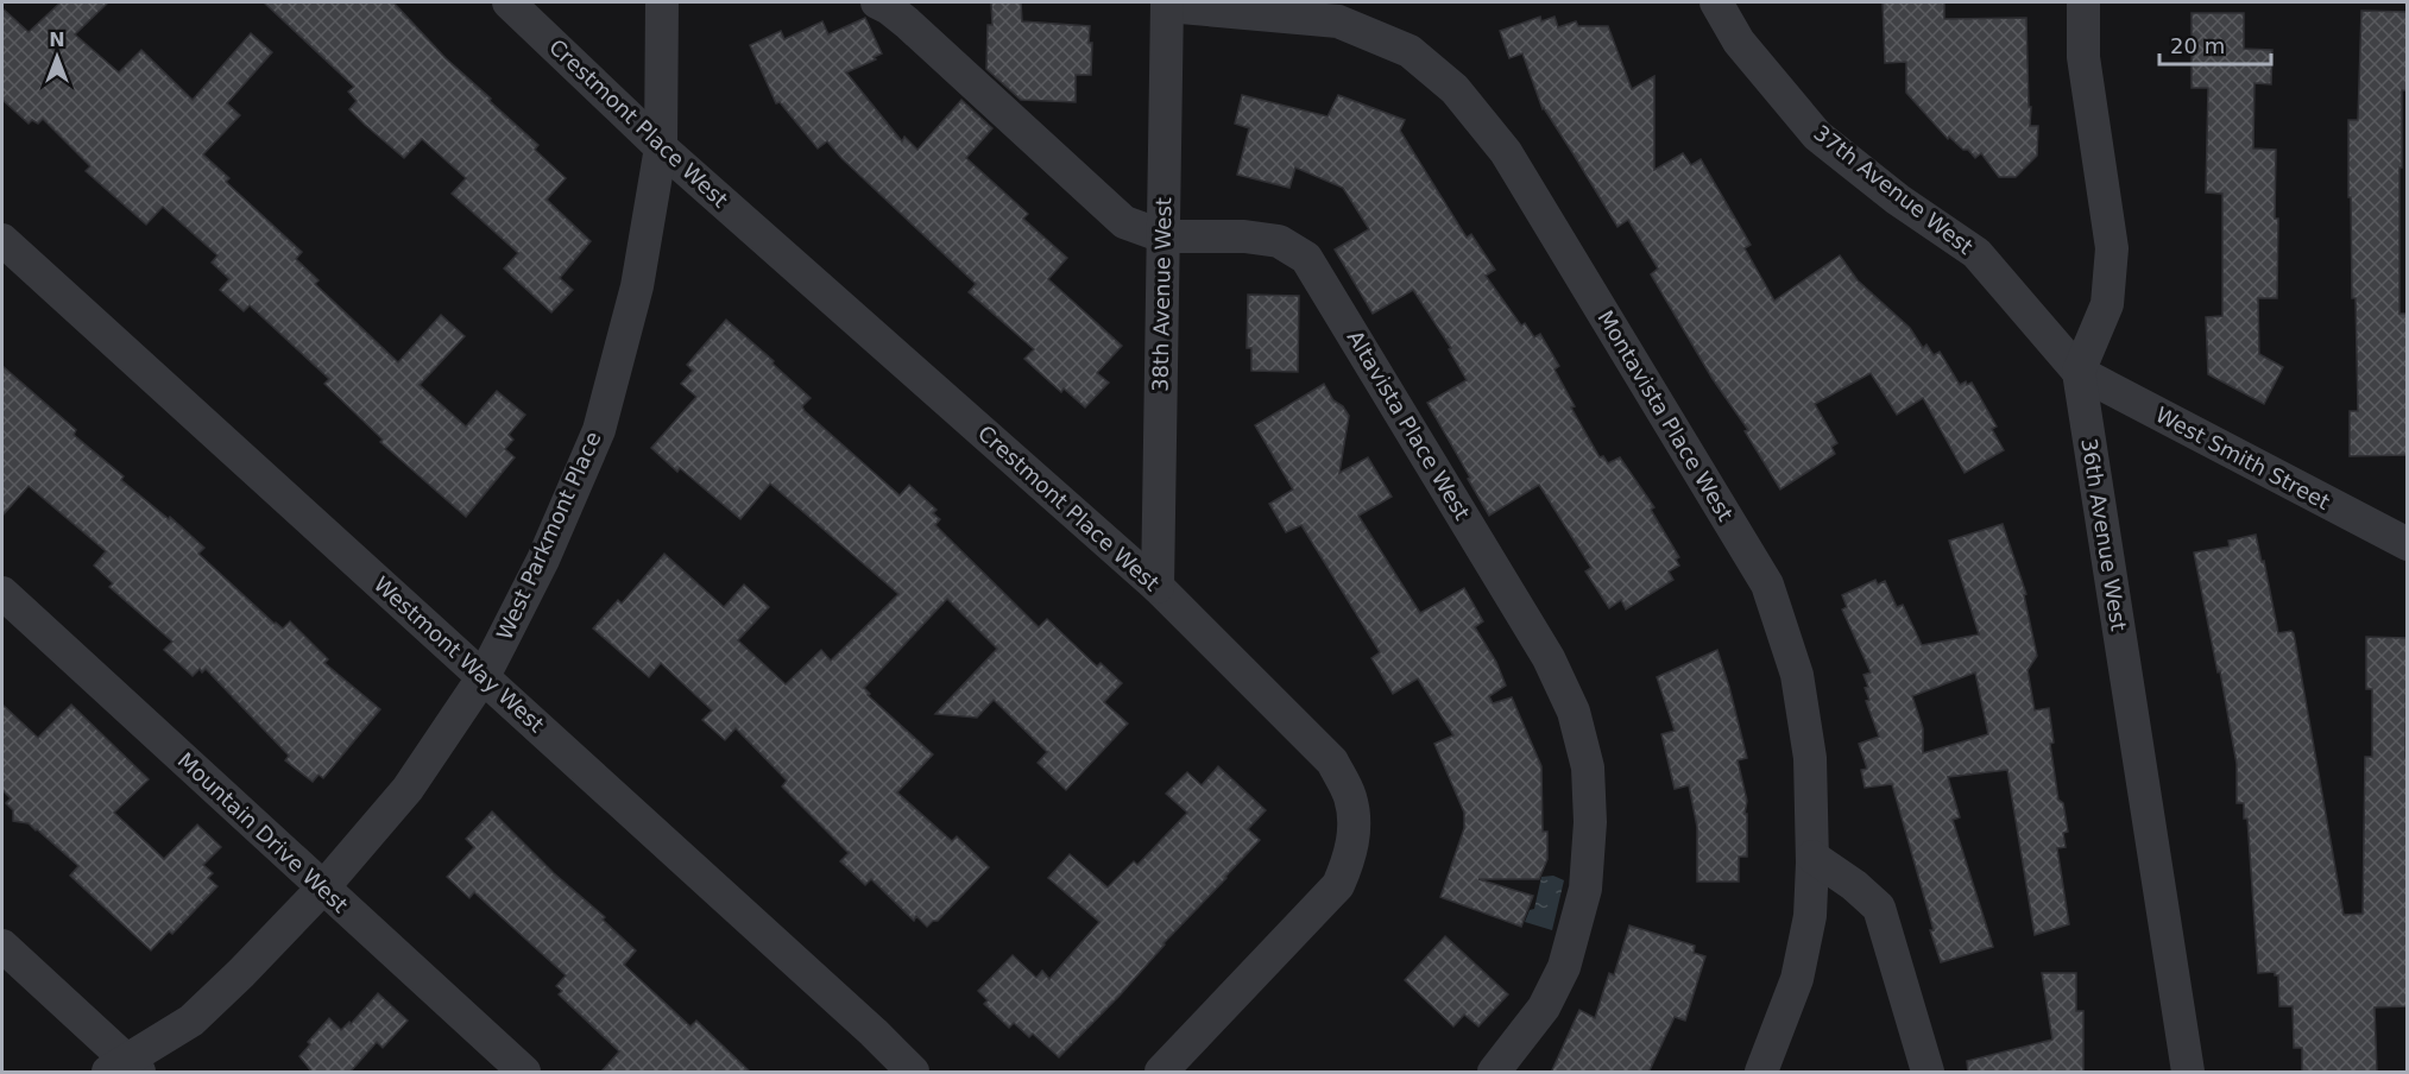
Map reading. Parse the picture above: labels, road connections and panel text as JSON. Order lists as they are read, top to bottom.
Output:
{
  "streets": {
    "street": [
      "Crestmont Place West",
      "37th Avenue West",
      "38th Avenue West",
      "Montavista Place West",
      "Altavista Place West",
      "West Smith Street",
      "36th Avenue West",
      "West Parkmont Place",
      "Westmont Way West",
      "Mountain Drive West"
    ]
  },
  "crossings": [
    ["Crestmont Place West", "38th Avenue West"],
    ["Crestmont Place West", "West Parkmont Place"],
    ["37th Avenue West", "West Smith Street"],
    ["37th Avenue West", "36th Avenue West"],
    ["38th Avenue West", "Montavista Place West"],
    ["38th Avenue West", "Altavista Place West"],
    ["West Smith Street", "36th Avenue West"],
    ["West Parkmont Place", "Westmont Way West"],
    ["West Parkmont Place", "Mountain Drive West"]
  ],
  "scale_bar": "20 m",
  "north": "top"
}
